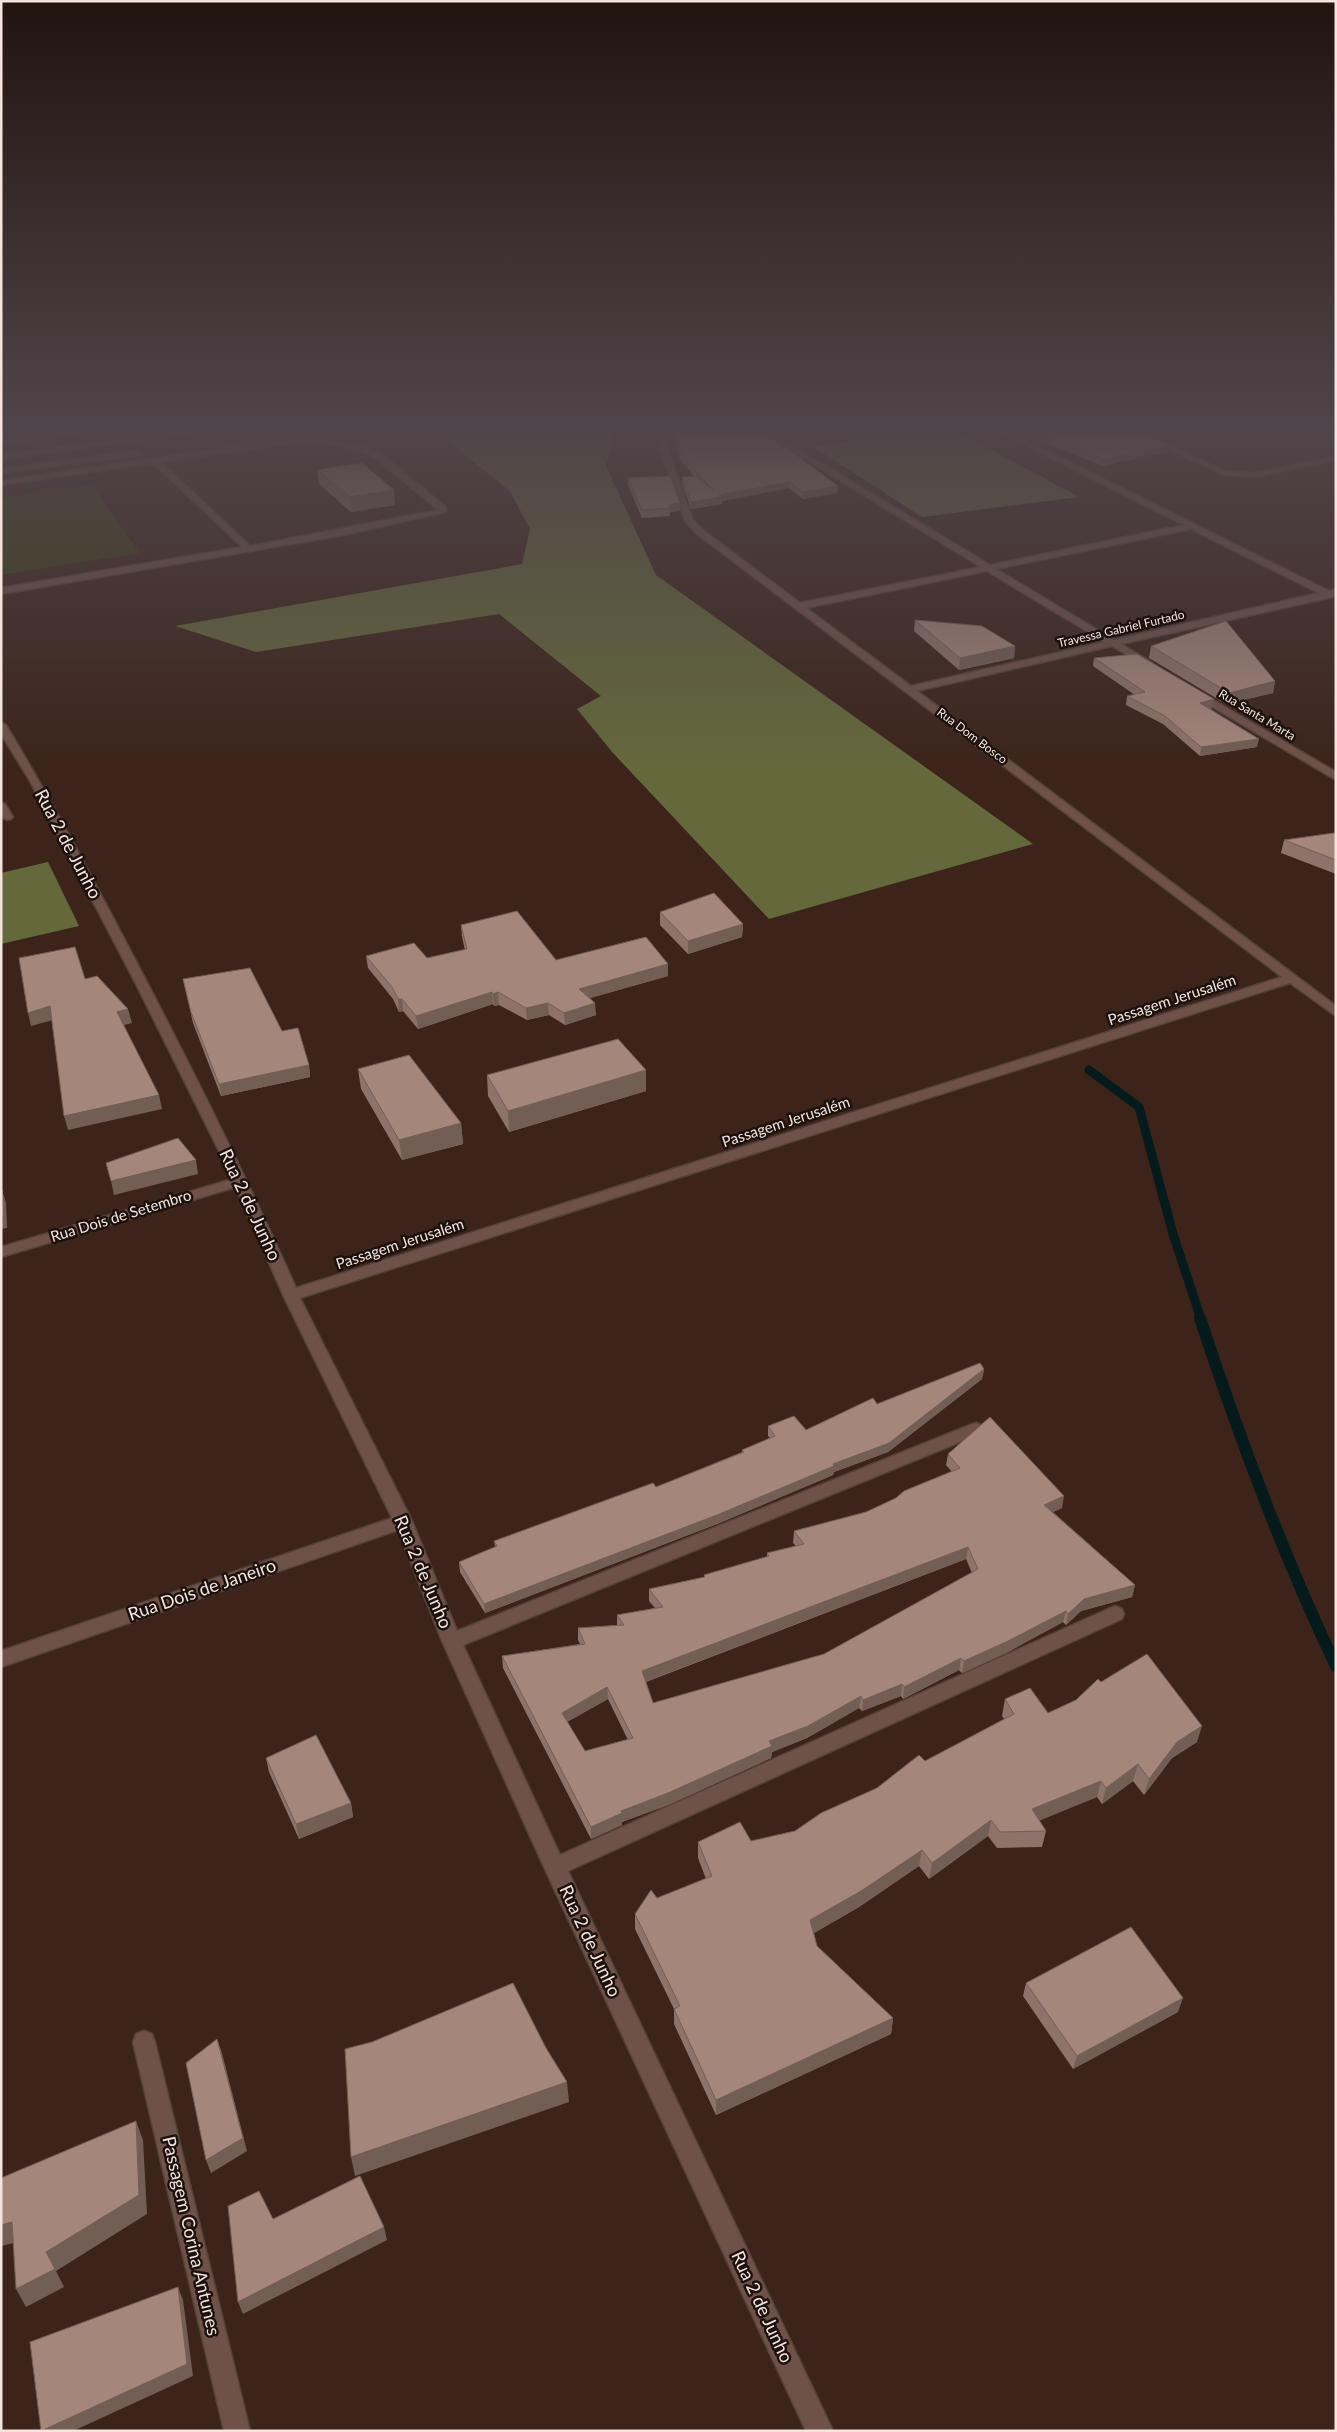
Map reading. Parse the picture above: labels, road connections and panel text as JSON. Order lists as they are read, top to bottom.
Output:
{
  "streets": {
    "street": [
      "Travessa Gabriel Furtado",
      "Rua Santa Marta",
      "Rua Dom Bosco",
      "Rua 2 de Junho",
      "Passagem Jerusalém",
      "Rua Dois de Setembro",
      "Rua Dois de Janeiro",
      "Passagem Corina Antunes"
    ]
  },
  "crossings": [
    ["Travessa Gabriel Furtado", "Rua Dom Bosco"],
    ["Rua Dom Bosco", "Passagem Jerusalém"],
    ["Rua 2 de Junho", "Passagem Jerusalém"],
    ["Rua 2 de Junho", "Rua Dois de Setembro"],
    ["Rua 2 de Junho", "Rua Dois de Janeiro"]
  ]
}
